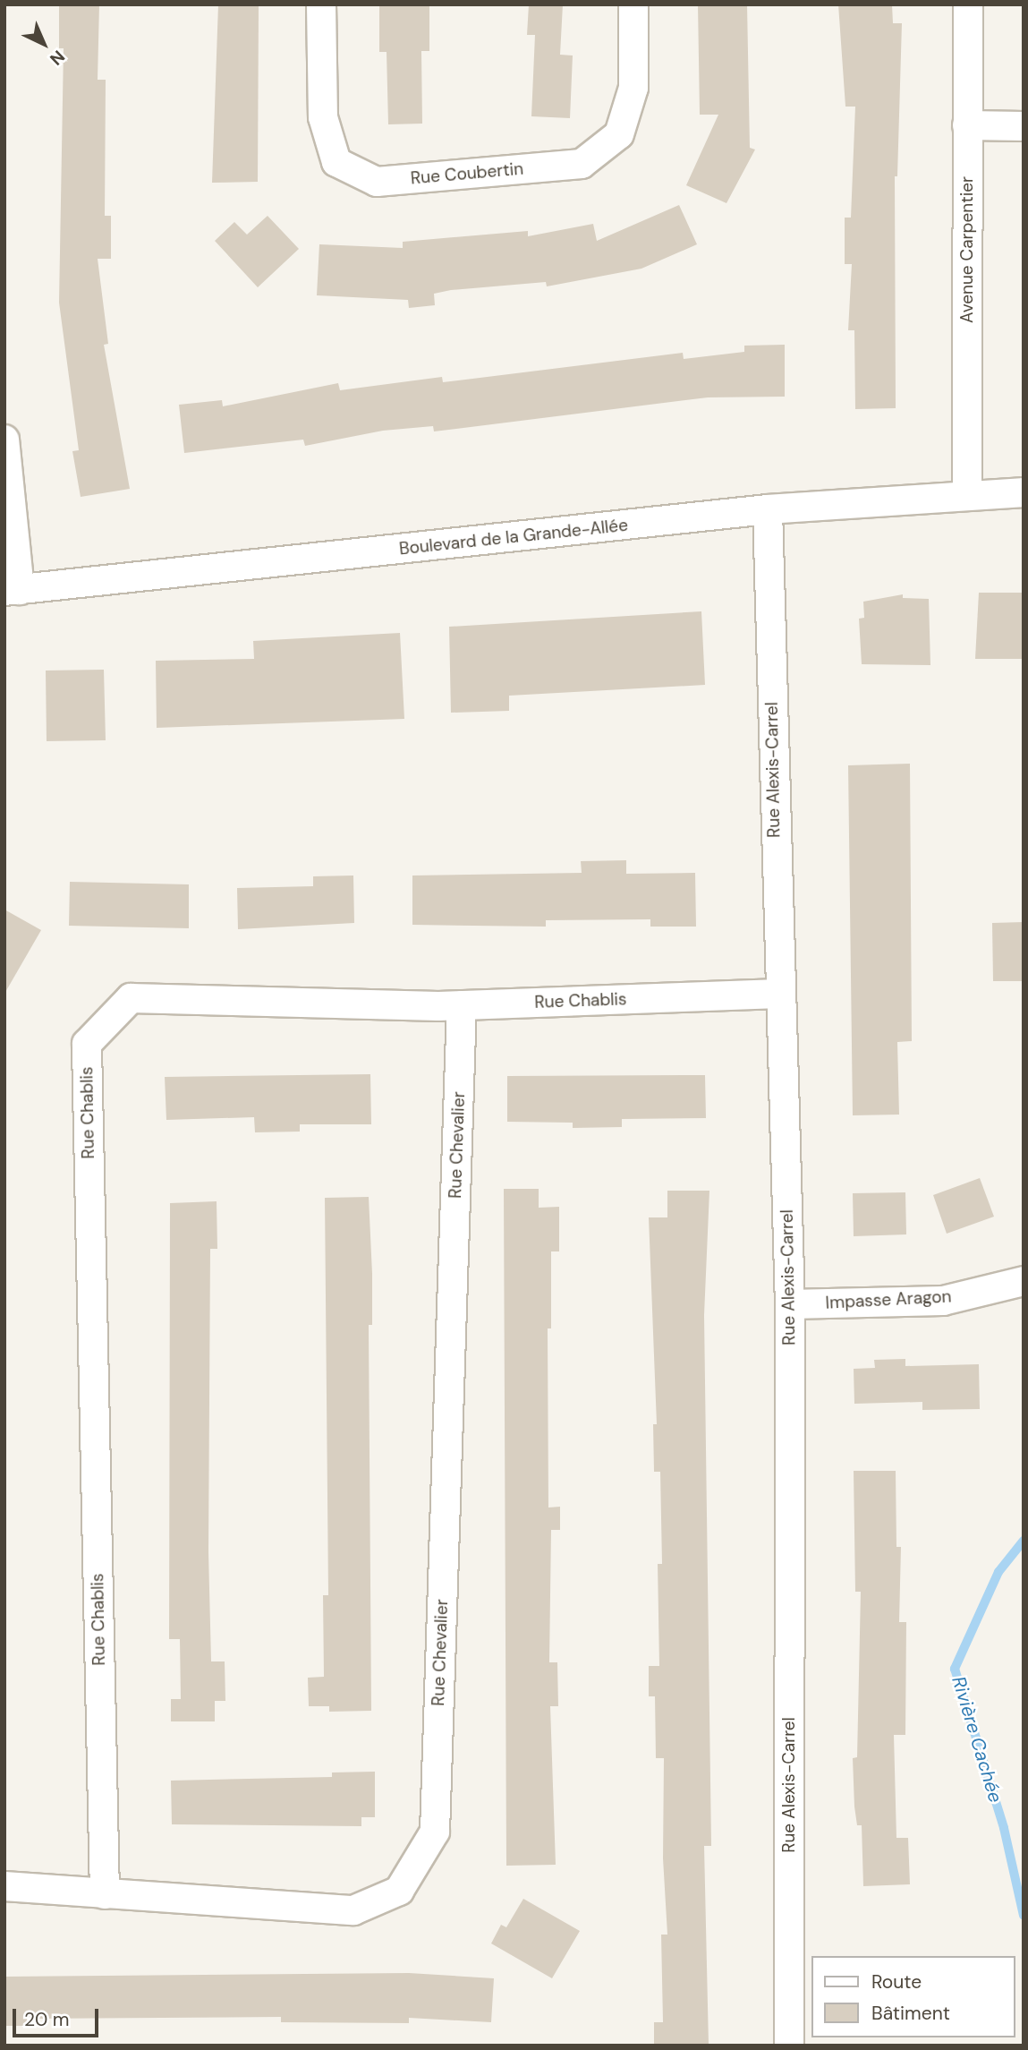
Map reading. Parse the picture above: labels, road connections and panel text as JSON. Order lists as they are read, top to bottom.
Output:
{
  "streets": {
    "street": [
      "Rue Coubertin",
      "Avenue Carpentier",
      "Boulevard de la Grande-Allée",
      "Rue Alexis-Carrel",
      "Rue Chablis",
      "Rue Chevalier",
      "Impasse Aragon"
    ]
  },
  "crossings": [
    ["Avenue Carpentier", "Boulevard de la Grande-Allée"],
    ["Boulevard de la Grande-Allée", "Rue Alexis-Carrel"],
    ["Rue Alexis-Carrel", "Rue Chablis"],
    ["Rue Alexis-Carrel", "Impasse Aragon"],
    ["Rue Chablis", "Rue Chevalier"]
  ],
  "water": ["Rivière Cachée"],
  "legend": ["Route", "Bâtiment"],
  "scale_bar": "20 m",
  "north": "bottom right"
}
